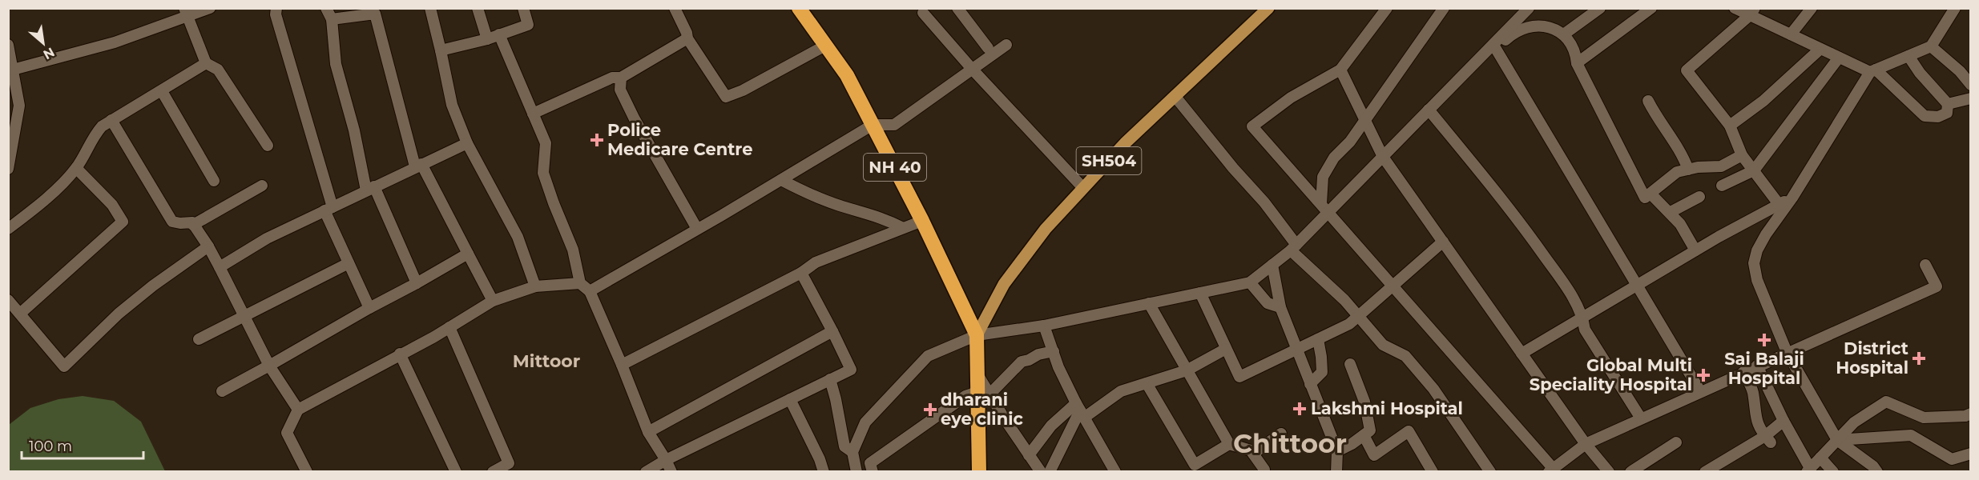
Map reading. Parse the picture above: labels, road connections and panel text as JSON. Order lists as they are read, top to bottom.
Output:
{
  "streets": {
    "highway": ["NH 40"],
    "main road": ["SH504"]
  },
  "crossings": [
    ["SH504", "NH 40"]
  ],
  "districts": ["Mittoor", "Chittoor"],
  "places": {
    "health": [
      "Police Medicare Centre",
      "Sai Balaji Hospital",
      "District Hospital",
      "Global Multi Speciality Hospital",
      "Lakshmi Hospital",
      "dharani eye clinic"
    ]
  },
  "scale_bar": "100 m",
  "north": "bottom right"
}
